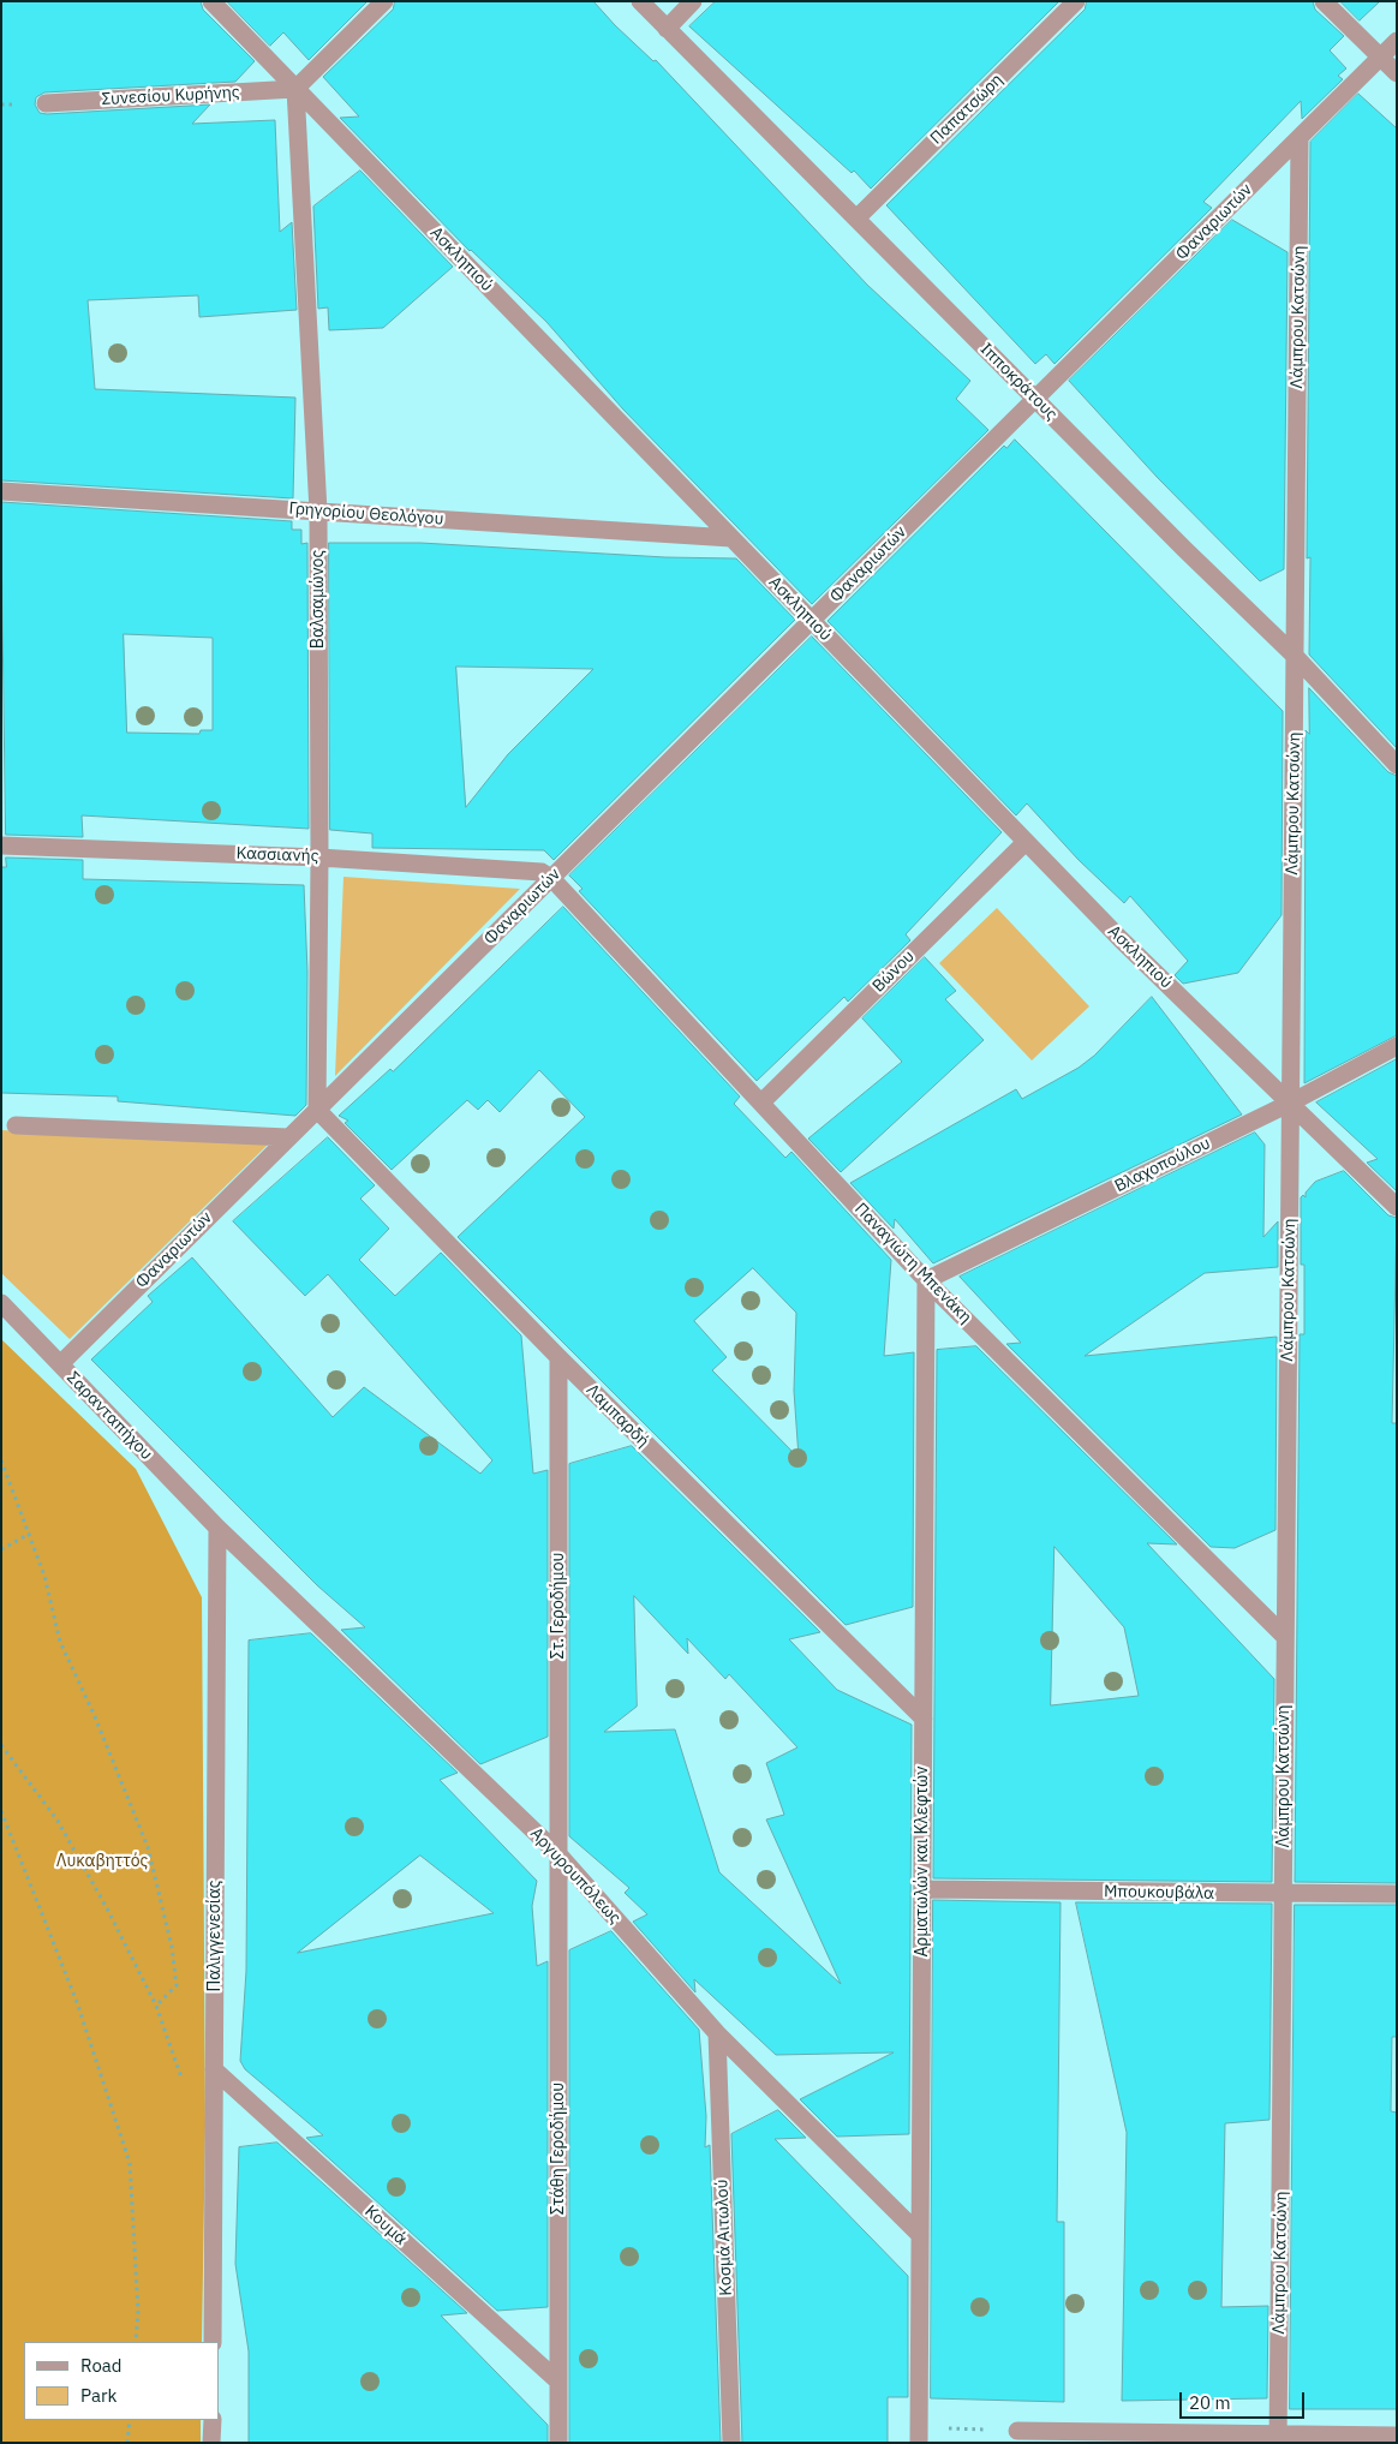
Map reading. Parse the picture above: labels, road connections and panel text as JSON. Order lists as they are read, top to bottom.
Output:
{
  "streets": {
    "street": [
      "Συνεσίου Κυρήνης",
      "Παπατσώρη",
      "Φαναριωτών",
      "Ασκληπιού",
      "Λάμπρου Κατσώνη",
      "Ιπποκράτους",
      "Γρηγορίου Θεολόγου",
      "Βαλσαμώνος",
      "Κασσιανής",
      "Βώνου",
      "Βλαχοπούλου",
      "Παναγιώτη Μπενάκη",
      "Σαρανταπήχου",
      "Λαμπαρδή",
      "Στ. Γεροδήμου",
      "Αρματωλών και Κλεφτών",
      "Αργυρουπόλεως",
      "Μπουκουβάλα",
      "Παλιγγενεσίας",
      "Στάθη Γεροδήμου",
      "Κουμά",
      "Κοσμά Αιτωλού"
    ]
  },
  "crossings": [
    ["Συνεσίου Κυρήνης", "Ασκληπιού"],
    ["Συνεσίου Κυρήνης", "Βαλσαμώνος"],
    ["Παπατσώρη", "Ιπποκράτους"],
    ["Φαναριωτών", "Ασκληπιού"],
    ["Φαναριωτών", "Λάμπρου Κατσώνη"],
    ["Φαναριωτών", "Ιπποκράτους"],
    ["Φαναριωτών", "Βαλσαμώνος"],
    ["Φαναριωτών", "Κασσιανής"],
    ["Φαναριωτών", "Παναγιώτη Μπενάκη"],
    ["Φαναριωτών", "Σαρανταπήχου"],
    ["Φαναριωτών", "Λαμπαρδή"],
    ["Ασκληπιού", "Λάμπρου Κατσώνη"],
    ["Ασκληπιού", "Γρηγορίου Θεολόγου"],
    ["Ασκληπιού", "Βαλσαμώνος"],
    ["Ασκληπιού", "Βώνου"],
    ["Ασκληπιού", "Βλαχοπούλου"],
    ["Λάμπρου Κατσώνη", "Ιπποκράτους"],
    ["Λάμπρου Κατσώνη", "Βλαχοπούλου"],
    ["Λάμπρου Κατσώνη", "Παναγιώτη Μπενάκη"],
    ["Λάμπρου Κατσώνη", "Μπουκουβάλα"],
    ["Γρηγορίου Θεολόγου", "Βαλσαμώνος"],
    ["Βαλσαμώνος", "Κασσιανής"],
    ["Βαλσαμώνος", "Λαμπαρδή"],
    ["Κασσιανής", "Παναγιώτη Μπενάκη"],
    ["Βώνου", "Παναγιώτη Μπενάκη"],
    ["Βλαχοπούλου", "Παναγιώτη Μπενάκη"],
    ["Βλαχοπούλου", "Αρματωλών και Κλεφτών"],
    ["Παναγιώτη Μπενάκη", "Αρματωλών και Κλεφτών"],
    ["Σαρανταπήχου", "Αργυρουπόλεως"],
    ["Σαρανταπήχου", "Παλιγγενεσίας"],
    ["Λαμπαρδή", "Στ. Γεροδήμου"],
    ["Λαμπαρδή", "Αρματωλών και Κλεφτών"],
    ["Στ. Γεροδήμου", "Αργυρουπόλεως"],
    ["Στ. Γεροδήμου", "Στάθη Γεροδήμου"],
    ["Αρματωλών και Κλεφτών", "Αργυρουπόλεως"],
    ["Αρματωλών και Κλεφτών", "Μπουκουβάλα"],
    ["Αργυρουπόλεως", "Παλιγγενεσίας"],
    ["Αργυρουπόλεως", "Στάθη Γεροδήμου"],
    ["Αργυρουπόλεως", "Κοσμά Αιτωλού"],
    ["Παλιγγενεσίας", "Κουμά"],
    ["Στάθη Γεροδήμου", "Κουμά"]
  ],
  "parks": ["Λυκαβηττός"],
  "legend": ["Road", "Park"],
  "scale_bar": "20 m"
}
